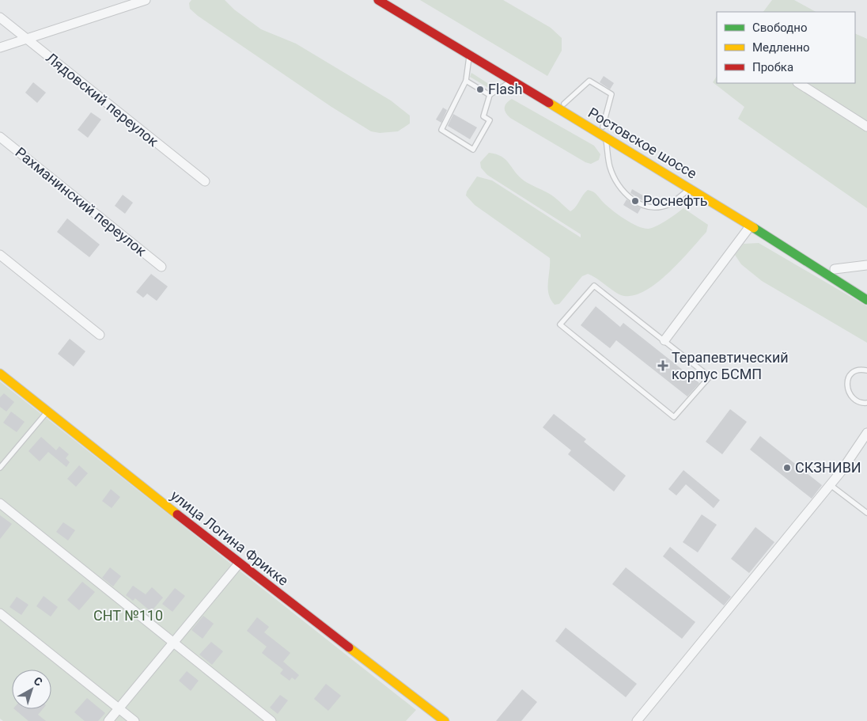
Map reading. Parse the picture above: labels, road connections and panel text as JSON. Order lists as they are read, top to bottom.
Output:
{
  "streets": {
    "main road": ["Ростовское шоссе", "улица Логина Фрикке"],
    "street": ["Лядовский переулок", "Рахманинский переулок"]
  },
  "parks": ["СНТ №110"],
  "places": {
    "other": ["Flash", "Роснефть", "СКЗНИВИ"],
    "health": ["Терапевтический корпус БСМП"]
  },
  "legend": ["Свободно", "Медленно", "Пробка"],
  "north": "top right"
}
